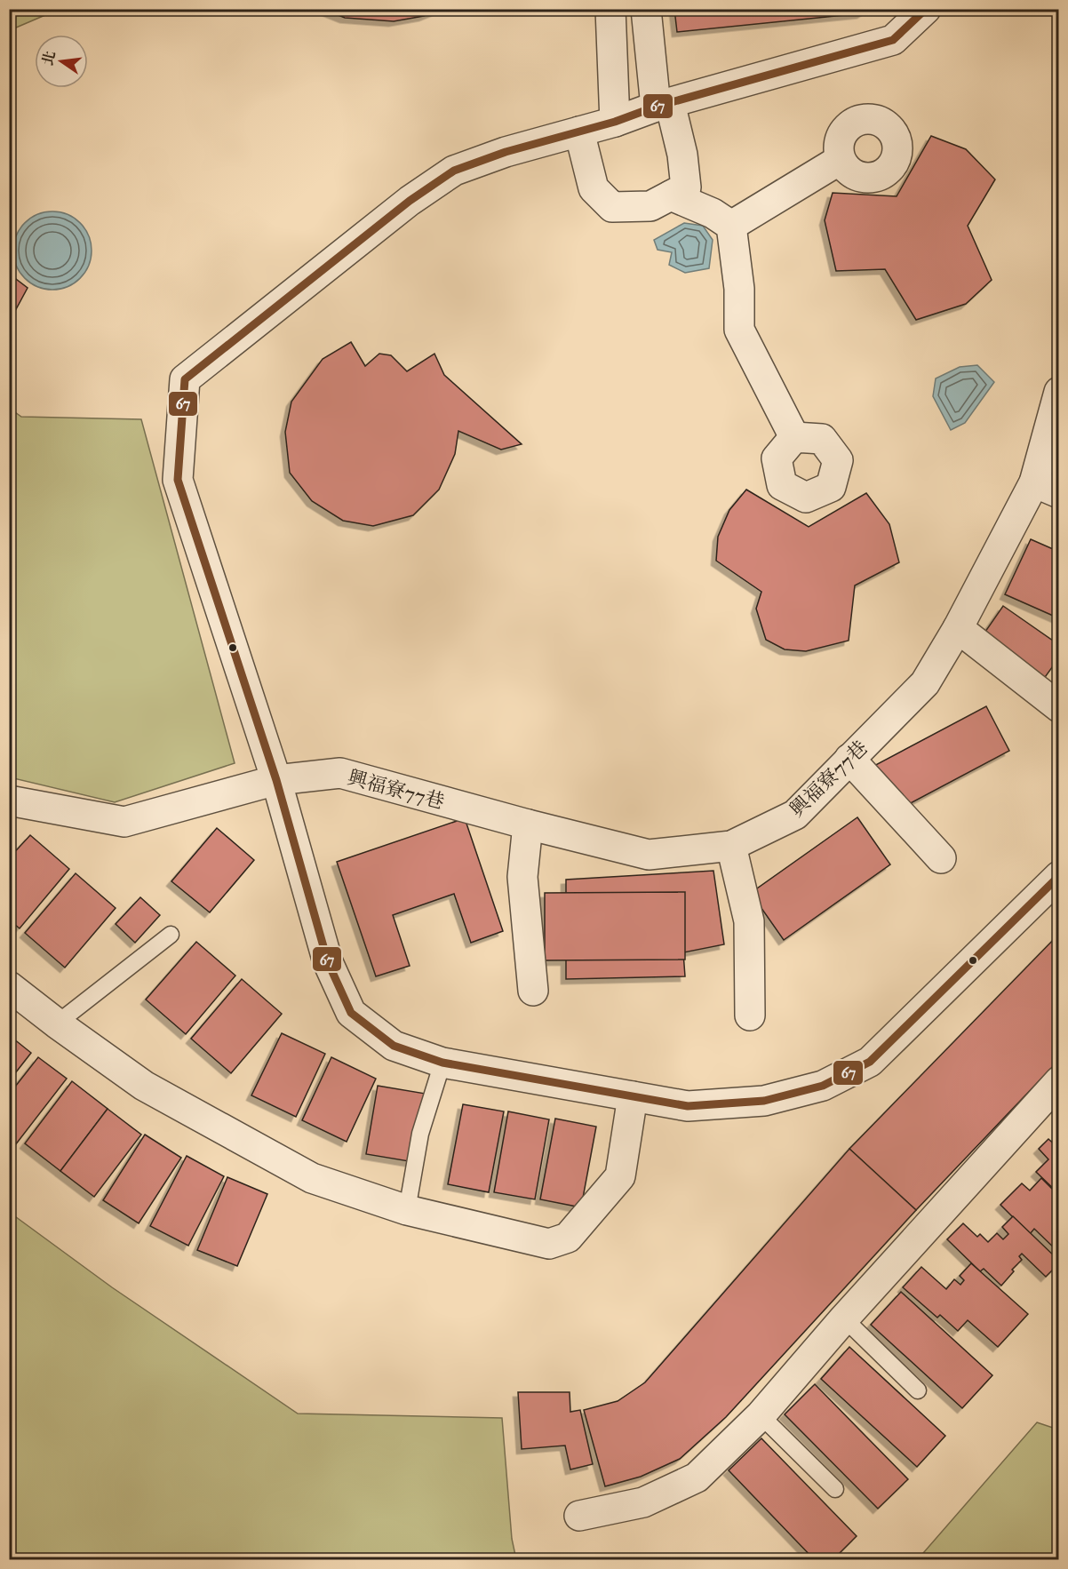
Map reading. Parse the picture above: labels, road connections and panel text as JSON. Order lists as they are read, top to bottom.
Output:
{
  "streets": {
    "street": ["興福寮77巷"]
  },
  "lines": ["transit line 67"],
  "north": "left"
}
